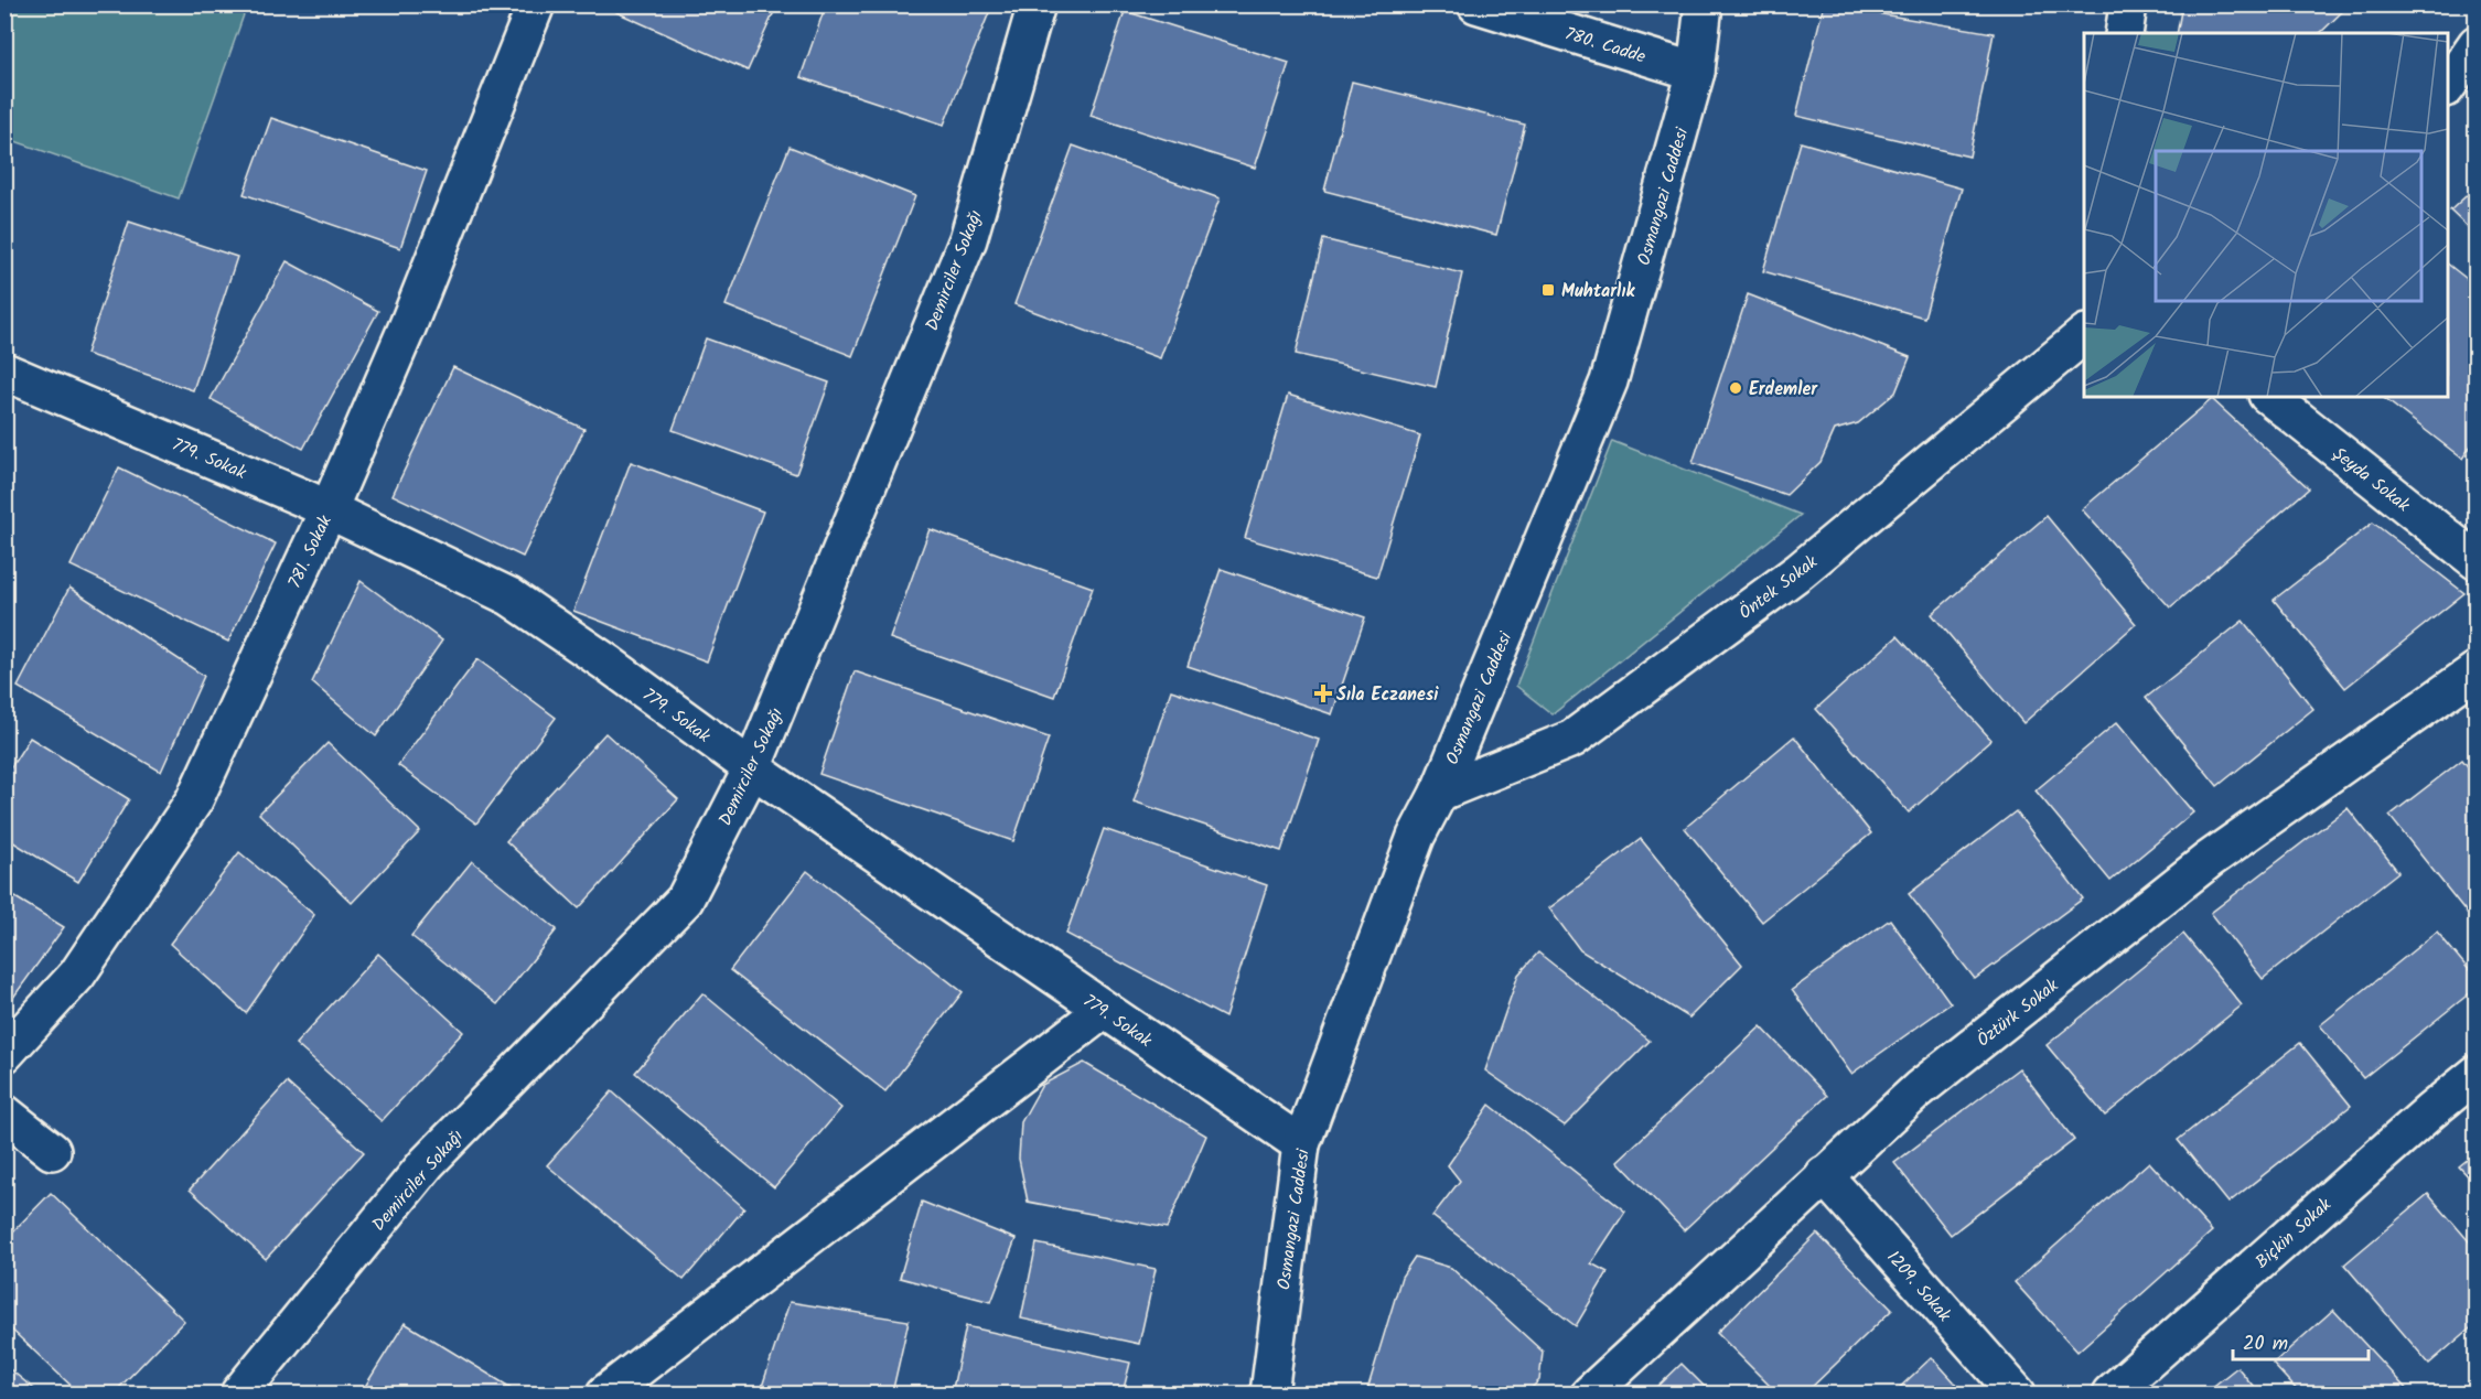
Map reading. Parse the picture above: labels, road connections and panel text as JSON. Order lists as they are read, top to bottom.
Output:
{
  "streets": {
    "street": [
      "780. Cadde",
      "Osmangazi Caddesi",
      "Demirciler Sokağı",
      "779. Sokak",
      "Şeyda Sokak",
      "781. Sokak",
      "Öntek Sokak",
      "Öztürk Sokak",
      "Biçkin Sokak",
      "1209. Sokak"
    ]
  },
  "crossings": [
    ["780. Cadde", "Osmangazi Caddesi"],
    ["Osmangazi Caddesi", "779. Sokak"],
    ["Osmangazi Caddesi", "Öntek Sokak"],
    ["Demirciler Sokağı", "779. Sokak"],
    ["779. Sokak", "781. Sokak"],
    ["Öztürk Sokak", "1209. Sokak"]
  ],
  "places": {
    "transit": ["Muhtarlık"],
    "other": ["Erdemler"],
    "health": ["Sıla Eczanesi"]
  },
  "scale_bar": "20 m"
}
